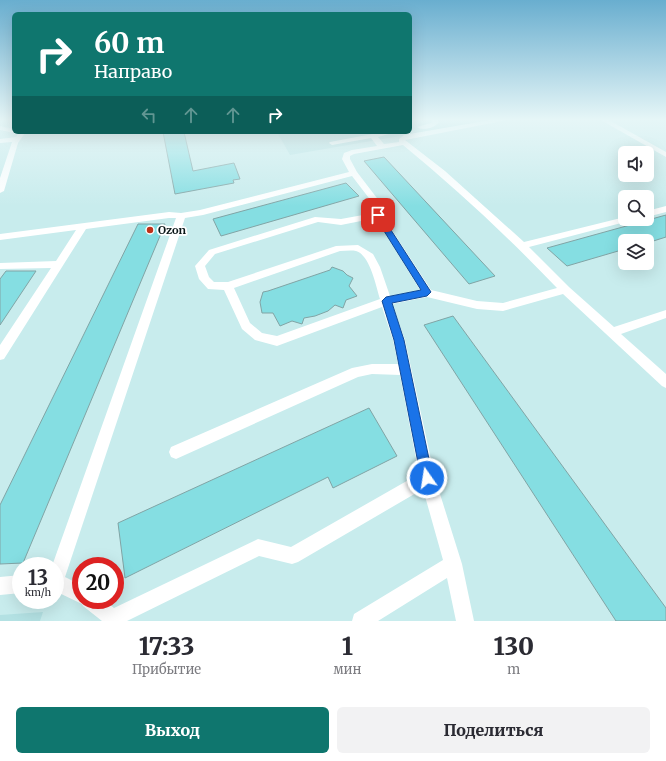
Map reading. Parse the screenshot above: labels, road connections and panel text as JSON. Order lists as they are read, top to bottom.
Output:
{
  "places": ["Ozon"],
  "page": {
    "turn": ["60 m", "Направо"],
    "speed": "13 km/h",
    "limit": "20",
    "eta": [
      "17:33",
      "Прибытие",
      "1",
      "мин",
      "130",
      "m"
    ],
    "buttons": ["Выход", "Поделиться"]
  }
}
